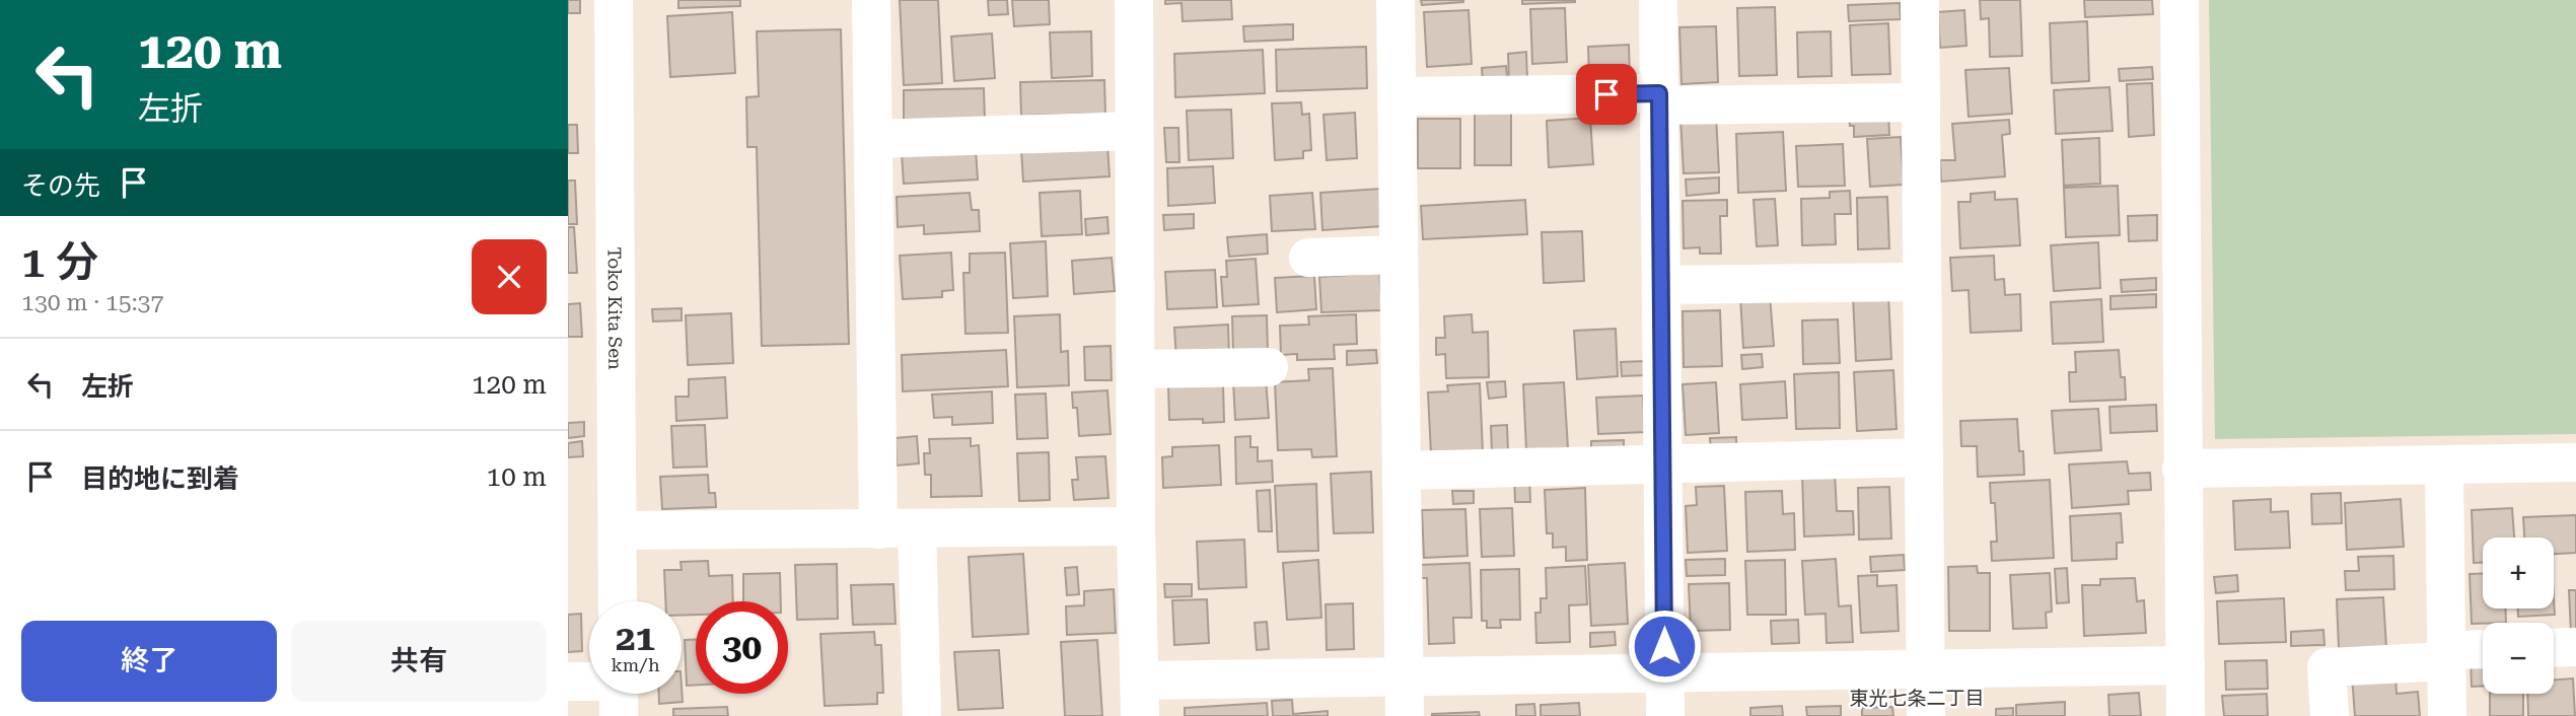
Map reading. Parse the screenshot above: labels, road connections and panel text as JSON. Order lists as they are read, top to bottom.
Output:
{
  "streets": {
    "street": ["Toko Kita Sen"]
  },
  "districts": ["東光七条二丁目"],
  "page": {
    "turn": ["120 m", "左折"],
    "then": "その先",
    "heading": ["1 分", "130 m · 15:37"],
    "list": [
      {
        "name": "左折",
        "value": "120 m"
      },
      {
        "name": "目的地に到着",
        "value": "10 m"
      }
    ],
    "map_buttons": ["+", "−"],
    "speed": "21 km/h",
    "limit": "30",
    "buttons": ["終了", "共有"]
  }
}
